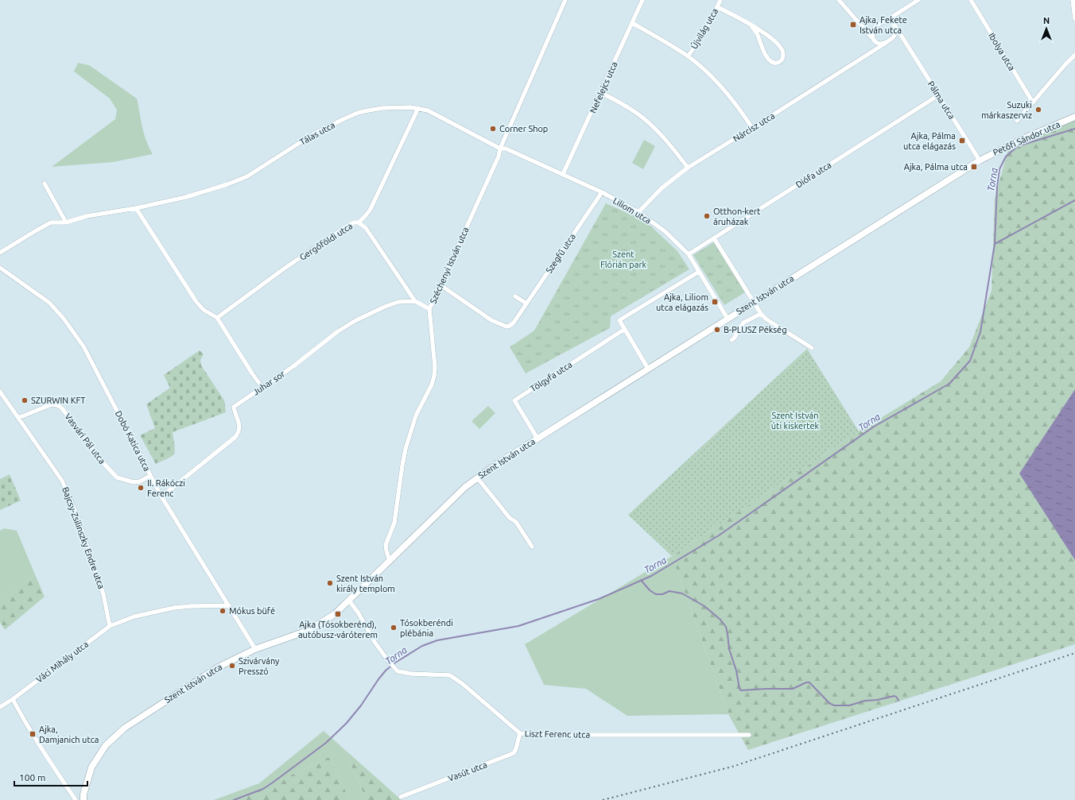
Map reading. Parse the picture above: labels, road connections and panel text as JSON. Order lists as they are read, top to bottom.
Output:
{
  "streets": {
    "main road": ["Petőfi Sándor utca", "Szent István utca"],
    "street": [
      "Újvilág utca",
      "Ibolya utca",
      "Nefelejcs utca",
      "Pálma utca",
      "Nárcisz utca",
      "Tálas utca",
      "Diófa utca",
      "Liliom utca",
      "Gergőföldi utca",
      "Szegfű utca",
      "Széchenyi István utca",
      "Tölgyfa utca",
      "Juhar sor",
      "Vasvári Pál utca",
      "Dobó Katica utca",
      "Bajcsy-Zsilinszky Endre utca",
      "Váci Mihály utca",
      "Liszt Ferenc utca",
      "Vasút utca"
    ]
  },
  "crossings": [
    ["Nefelejcs utca", "Liliom utca"],
    ["Pálma utca", "Nárcisz utca"],
    ["Pálma utca", "Petőfi Sándor utca"],
    ["Pálma utca", "Diófa utca"],
    ["Pálma utca", "Szent István utca"],
    ["Nárcisz utca", "Liliom utca"],
    ["Tálas utca", "Liliom utca"],
    ["Tálas utca", "Széchenyi István utca"],
    ["Petőfi Sándor utca", "Szent István utca"],
    ["Diófa utca", "Liliom utca"],
    ["Liliom utca", "Szegfű utca"],
    ["Liliom utca", "Széchenyi István utca"],
    ["Liliom utca", "Szent István utca"],
    ["Gergőföldi utca", "Széchenyi István utca"],
    ["Gergőföldi utca", "Juhar sor"],
    ["Szegfű utca", "Széchenyi István utca"],
    ["Széchenyi István utca", "Szent István utca"],
    ["Szent István utca", "Tölgyfa utca"],
    ["Szent István utca", "Dobó Katica utca"],
    ["Szent István utca", "Liszt Ferenc utca"],
    ["Juhar sor", "Dobó Katica utca"],
    ["Vasvári Pál utca", "Dobó Katica utca"],
    ["Vasvári Pál utca", "Bajcsy-Zsilinszky Endre utca"],
    ["Dobó Katica utca", "Váci Mihály utca"],
    ["Bajcsy-Zsilinszky Endre utca", "Váci Mihály utca"],
    ["Liszt Ferenc utca", "Vasút utca"]
  ],
  "water": ["Torna"],
  "parks": ["Szent Flórián park", "Szent István úti kiskertek"],
  "places": {
    "transit": [
      "Ajka, Fekete István utca",
      "Ajka, Pálma utca elágazás",
      "Ajka, Pálma utca",
      "Ajka, Liliom utca elágazás",
      "Ajka (Tósokberénd), autóbusz-váróterem",
      "Ajka, Damjanich utca"
    ],
    "other": [
      "Suzuki márkaszerviz",
      "Corner Shop",
      "Otthon-kert áruházak",
      "B-PLUSZ Pékség",
      "SZURWIN KFT",
      "II. Rákóczi Ferenc",
      "Szent István király templom",
      "Mókus büfé",
      "Tósokberéndi plébánia",
      "Szivárvány Presszó"
    ]
  },
  "scale_bar": "100 m",
  "north": "top"
}
